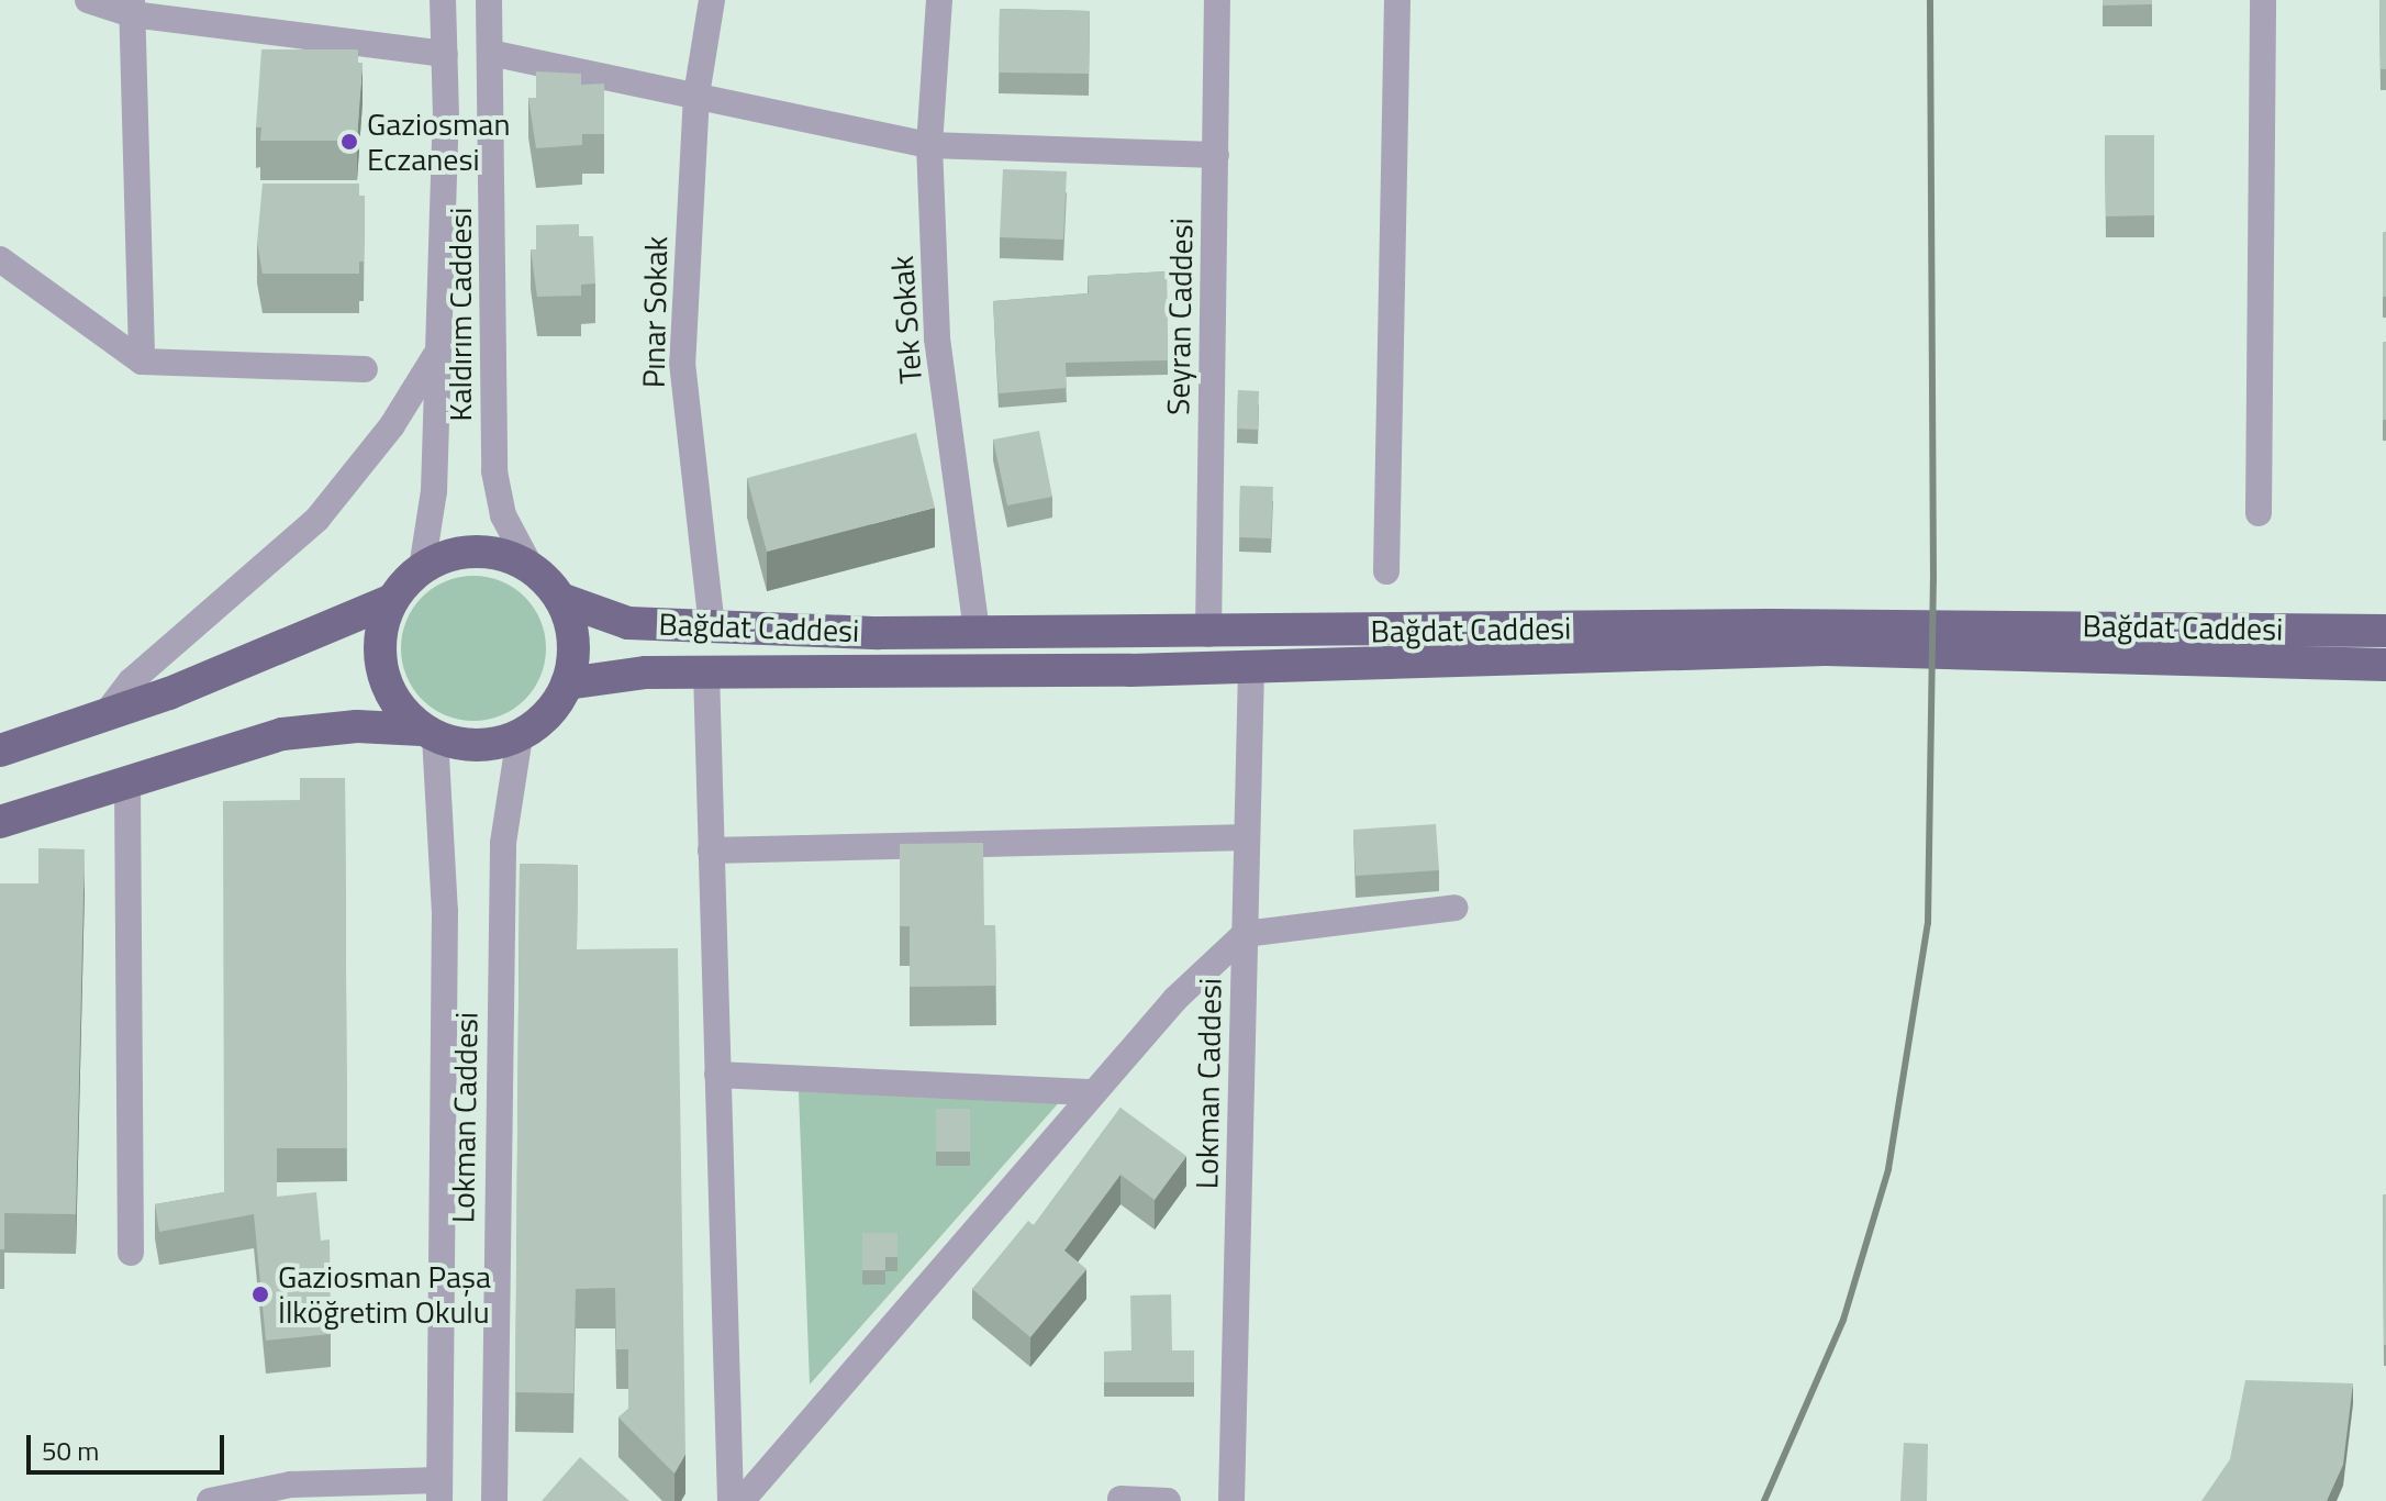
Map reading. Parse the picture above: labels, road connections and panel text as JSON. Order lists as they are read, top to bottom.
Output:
{
  "streets": {
    "main road": ["Bağdat Caddesi"],
    "street": [
      "Pınar Sokak",
      "Kaldırım Caddesi",
      "Seyran Caddesi",
      "Tek Sokak",
      "Lokman Caddesi"
    ]
  },
  "crossings": [
    ["Pınar Sokak", "Bağdat Caddesi"],
    ["Kaldırım Caddesi", "Bağdat Caddesi"],
    ["Kaldırım Caddesi", "Lokman Caddesi"],
    ["Seyran Caddesi", "Bağdat Caddesi"],
    ["Tek Sokak", "Bağdat Caddesi"],
    ["Bağdat Caddesi", "Lokman Caddesi"]
  ],
  "places": ["Gaziosman Eczanesi", "Gaziosman Paşa İlköğretim Okulu"],
  "scale_bar": "50 m"
}
